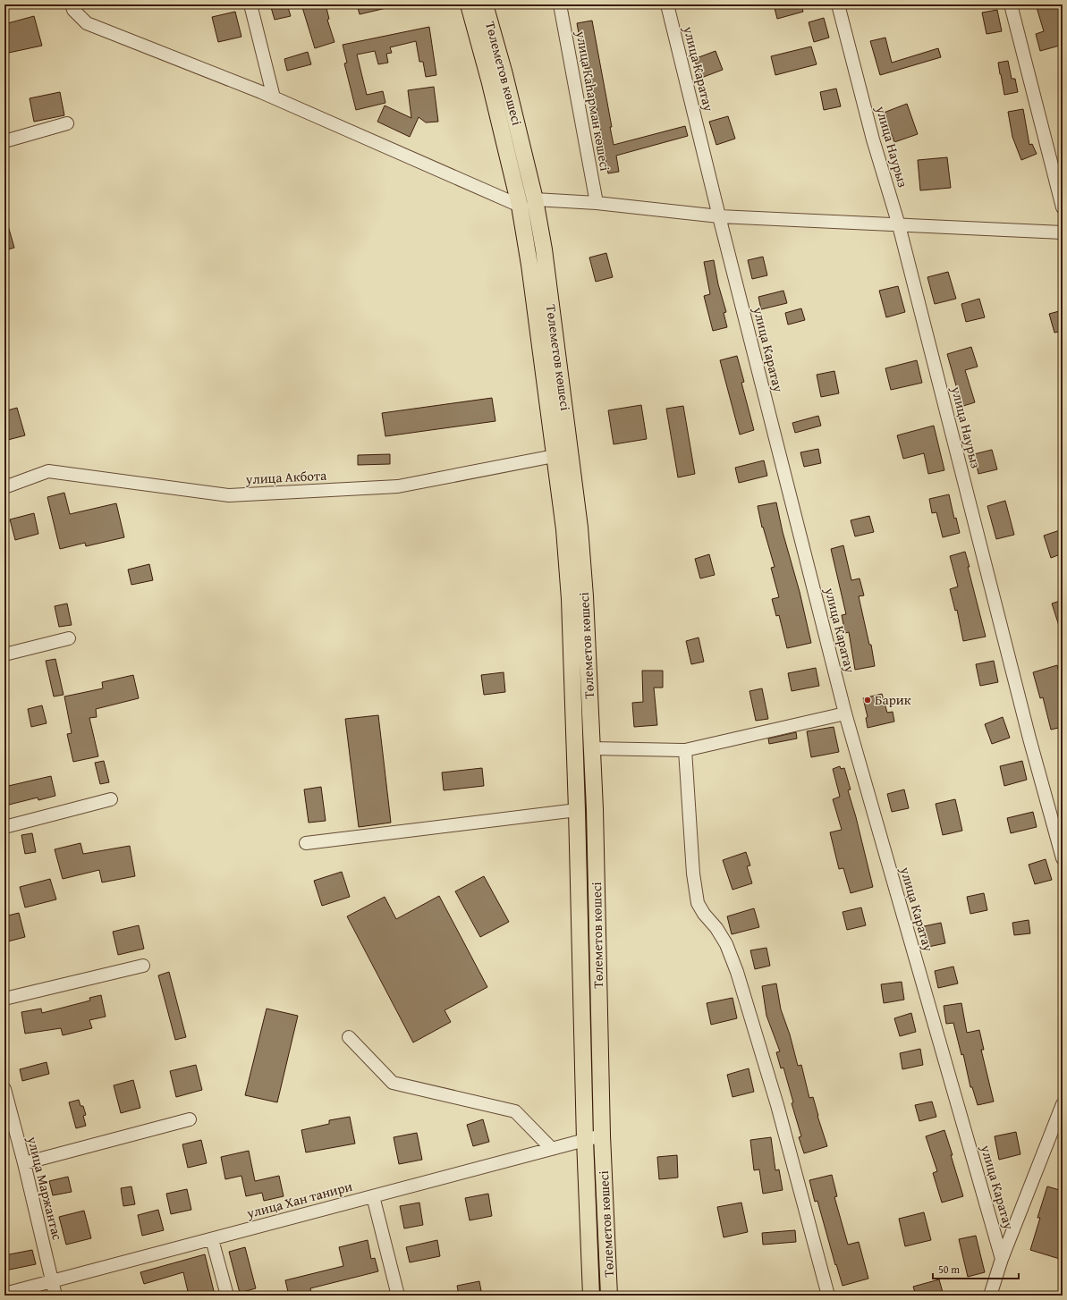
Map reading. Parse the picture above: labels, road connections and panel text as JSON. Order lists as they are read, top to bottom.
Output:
{
  "streets": {
    "main road": ["Төлеметов көшесі"],
    "street": [
      "улица Каратау",
      "улица Каһарман көшесі",
      "улица Наурыз",
      "улица Акбота",
      "улица Маржантас",
      "улица Хан танири"
    ]
  },
  "crossings": [
    ["Төлеметов көшесі", "улица Акбота"],
    ["Төлеметов көшесі", "улица Хан танири"],
    ["улица Маржантас", "улица Хан танири"]
  ],
  "places": ["Барик"],
  "scale_bar": "50 m"
}
